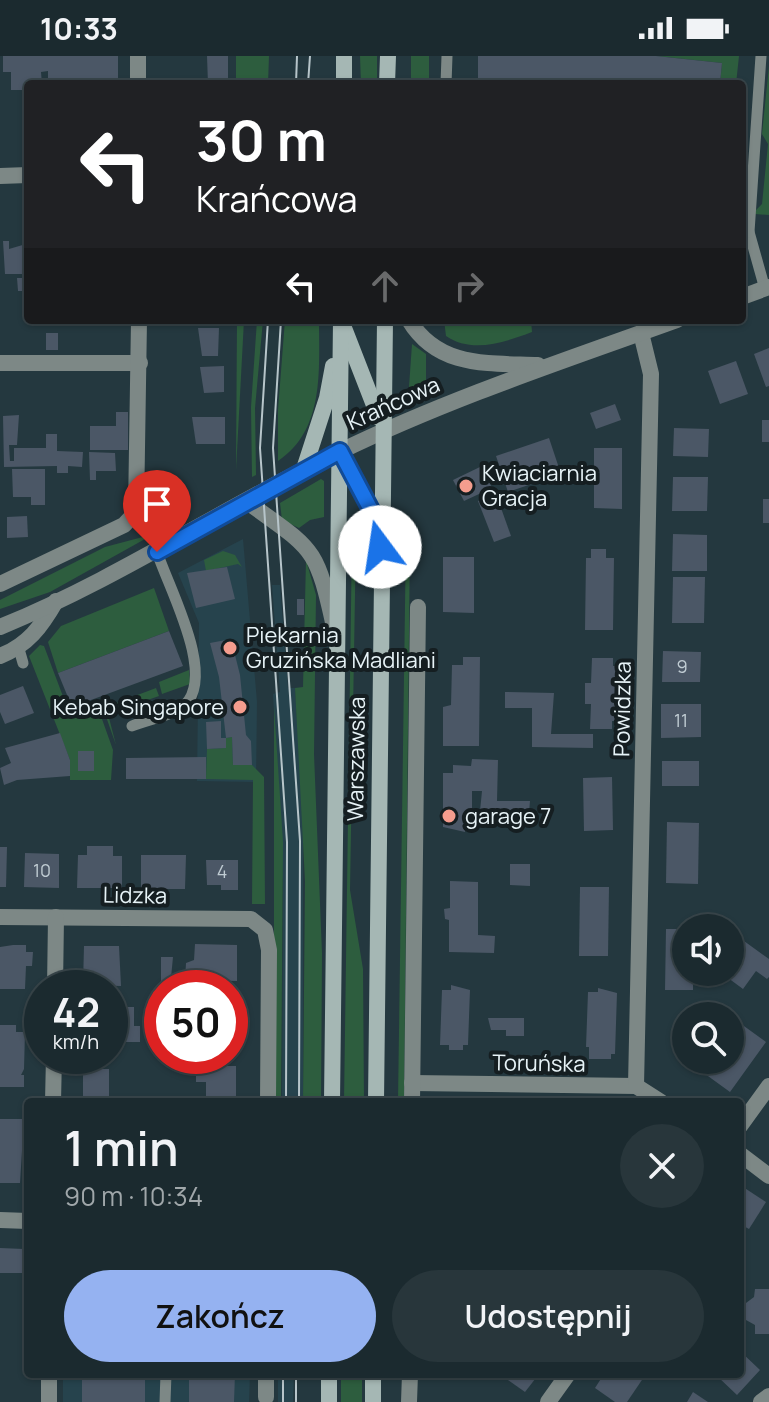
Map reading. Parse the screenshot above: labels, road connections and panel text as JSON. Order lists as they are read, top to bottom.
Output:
{
  "streets": {
    "main road": ["Warszawska"],
    "street": [
      "Krańcowa",
      "Powidzka",
      "Lidzka",
      "Toruńska"
    ]
  },
  "crossings": [
    ["Krańcowa", "Powidzka"],
    ["Krańcowa", "Warszawska"],
    ["Powidzka", "Toruńska"]
  ],
  "places": [
    "Kwiaciarnia Gracja",
    "Piekarnia Gruzińska Madliani",
    "Kebab Singapore",
    "garage 7"
  ],
  "house_numbers": [
    "9",
    "11",
    "10",
    "4"
  ],
  "page": {
    "status": "10:33",
    "turn": ["30 m", "Krańcowa"],
    "speed": "42 km/h",
    "limit": "50",
    "heading": ["1 min", "90 m · 10:34"],
    "buttons": ["Zakończ", "Udostępnij"]
  }
}
